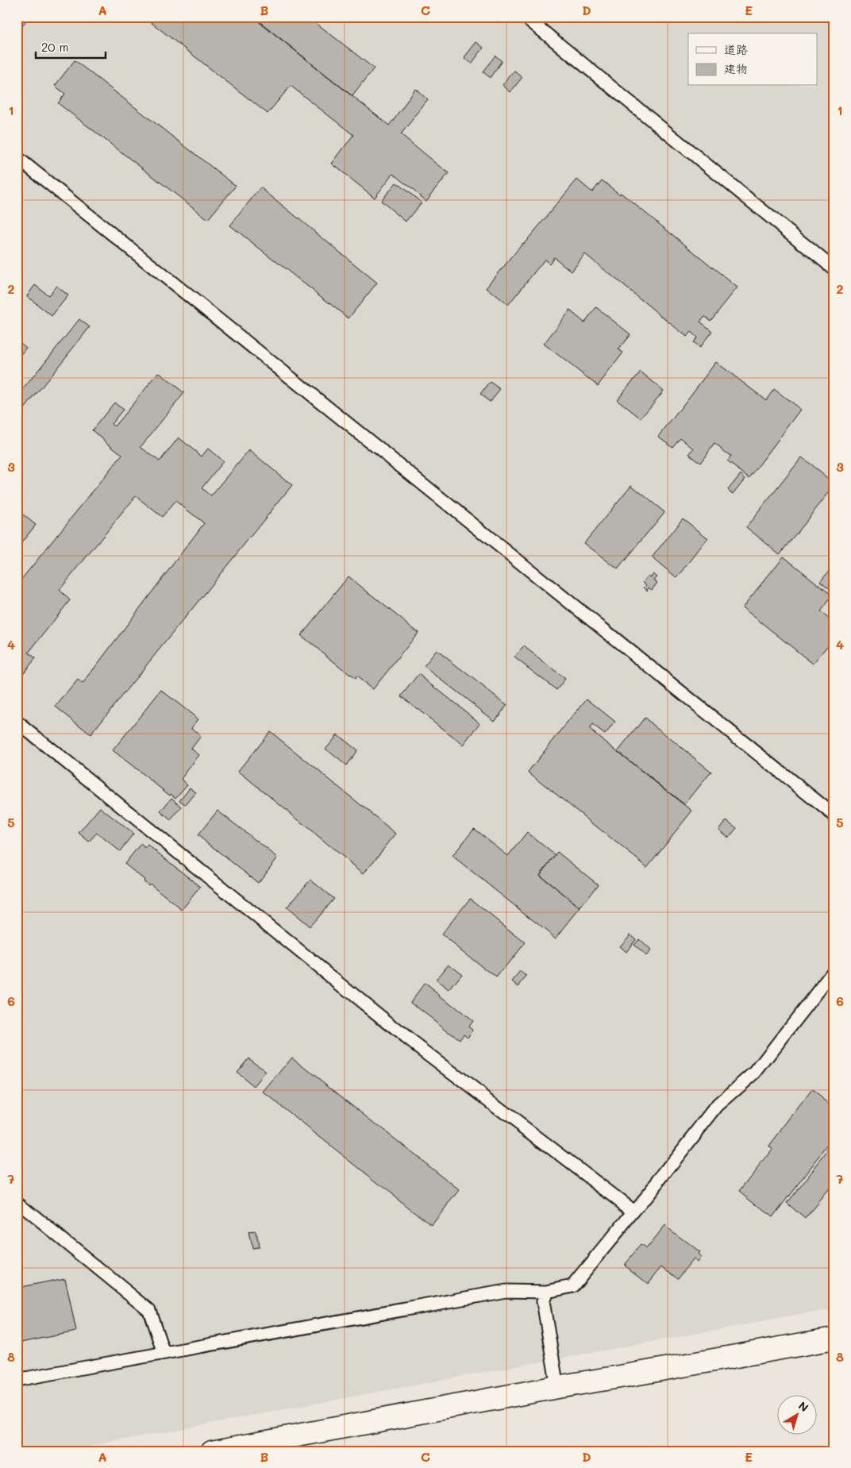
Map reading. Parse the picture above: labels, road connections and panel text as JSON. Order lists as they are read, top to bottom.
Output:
{
  "legend": ["道路", "建物"],
  "scale_bar": "20 m",
  "north": "top right",
  "grid": {
    "columns": [
      "A",
      "B",
      "C",
      "D",
      "E"
    ],
    "rows": [
      "1",
      "2",
      "3",
      "4",
      "5",
      "6",
      "7",
      "8"
    ]
  }
}
